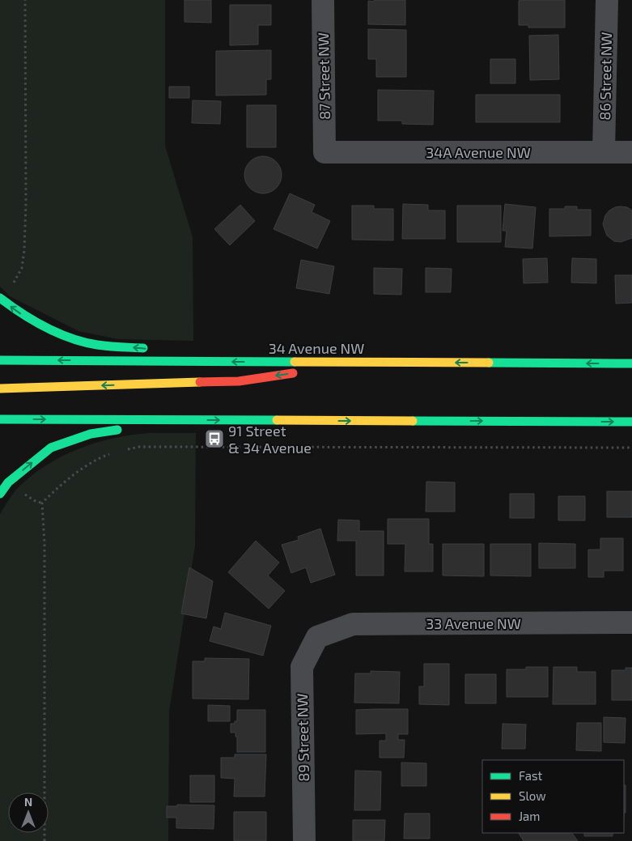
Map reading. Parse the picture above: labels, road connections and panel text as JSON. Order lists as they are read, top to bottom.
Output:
{
  "streets": {
    "main road": ["34 Avenue NW"],
    "street": [
      "87 Street NW",
      "86 Street NW",
      "34A Avenue NW",
      "33 Avenue NW",
      "89 Street NW"
    ]
  },
  "crossings": [
    ["87 Street NW", "34A Avenue NW"],
    ["86 Street NW", "34A Avenue NW"],
    ["33 Avenue NW", "89 Street NW"]
  ],
  "places": {
    "bus stop": ["91 Street & 34 Avenue"]
  },
  "legend": ["Fast", "Slow", "Jam"],
  "north": "top"
}
